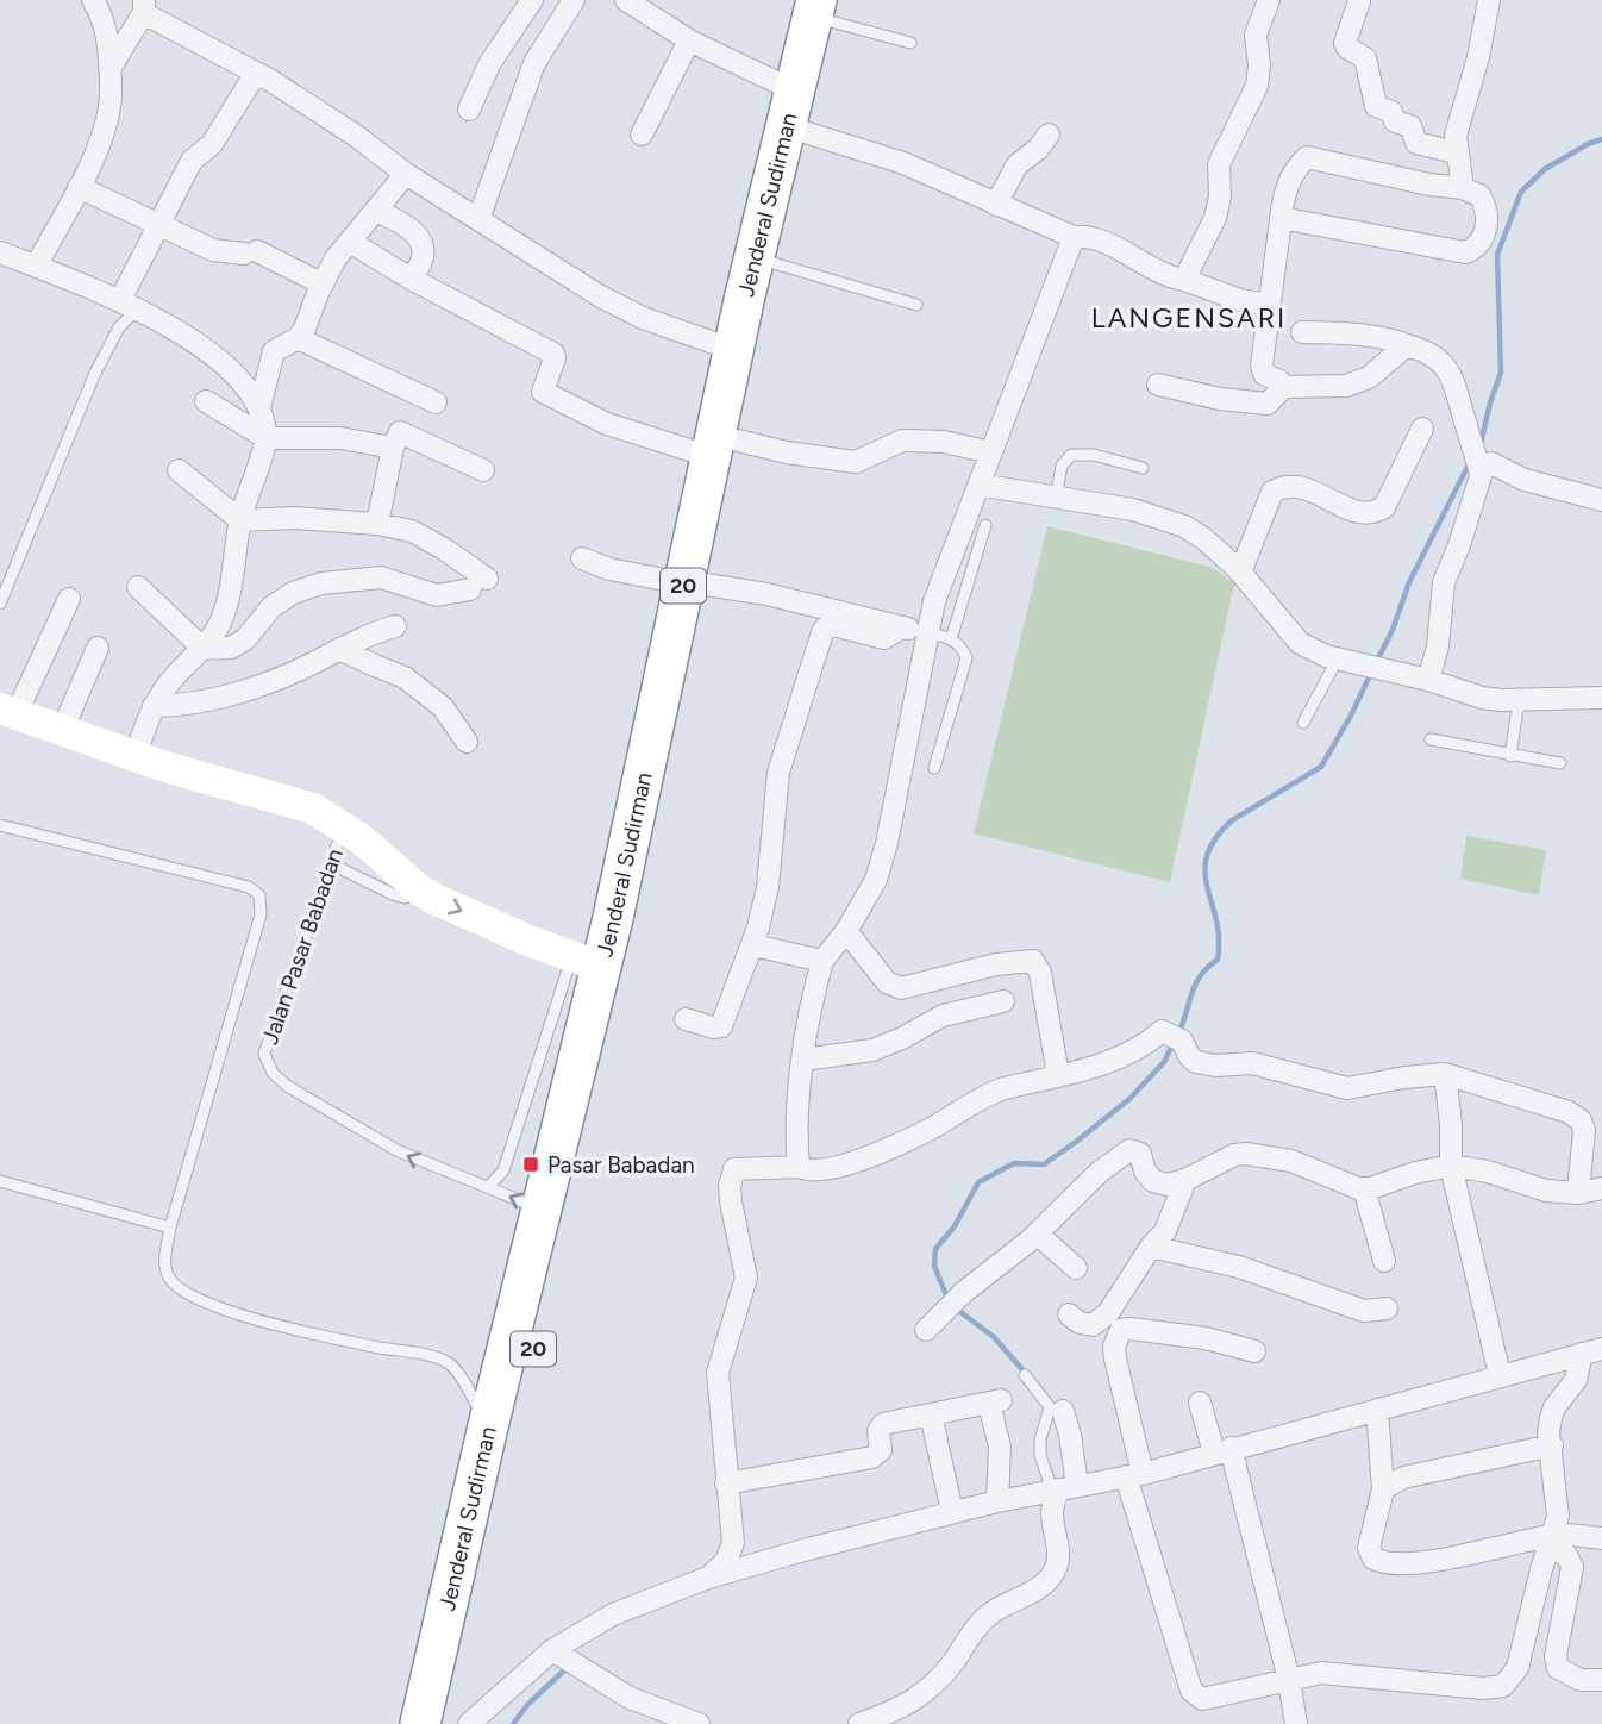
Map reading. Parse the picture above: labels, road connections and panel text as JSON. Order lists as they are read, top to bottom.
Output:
{
  "streets": {
    "highway": ["Jenderal Sudirman", "20"],
    "lane": ["Jalan Pasar Babadan"]
  },
  "crossings": [
    ["Jenderal Sudirman", "Jalan Pasar Babadan"]
  ],
  "districts": ["LANGENSARI"],
  "places": {
    "transit": ["Pasar Babadan"]
  }
}
